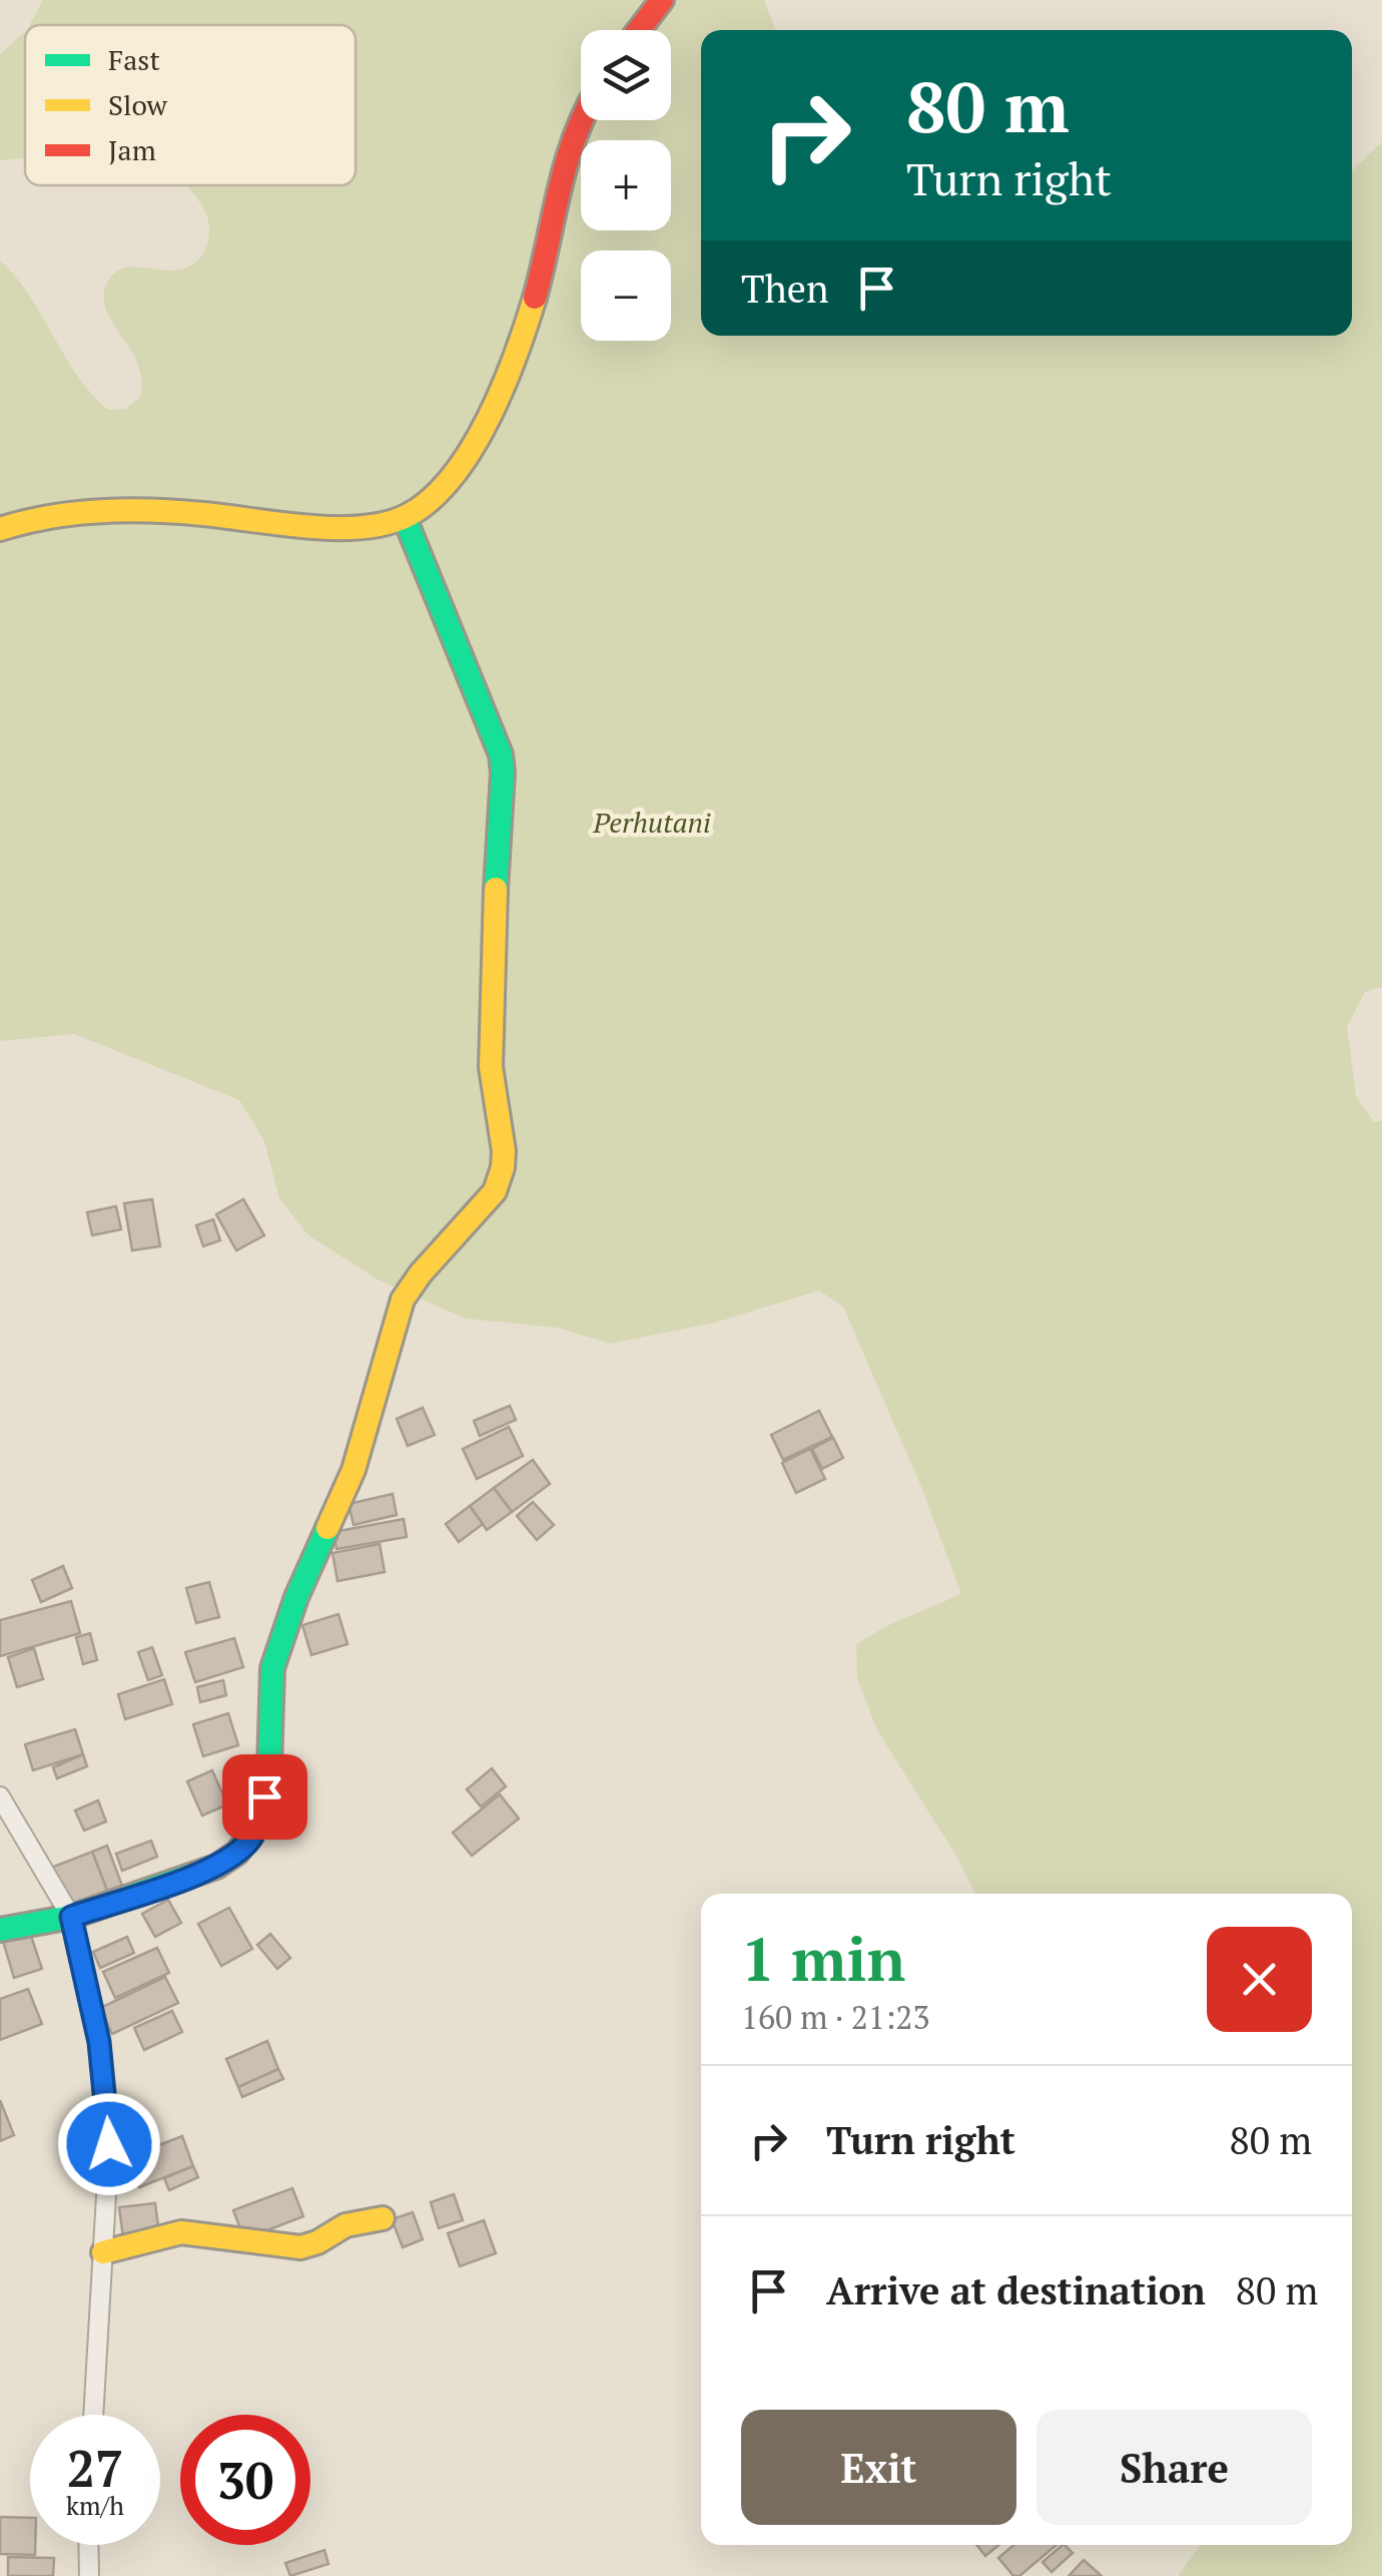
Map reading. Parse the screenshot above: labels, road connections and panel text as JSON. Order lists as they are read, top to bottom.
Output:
{
  "parks": ["Perhutani"],
  "legend": ["Fast", "Slow", "Jam"],
  "page": {
    "map_buttons": ["+", "−"],
    "turn": ["80 m", "Turn right"],
    "then": "Then",
    "heading": ["1 min", "160 m · 21:23"],
    "list": [
      {
        "name": "Turn right",
        "value": "80 m"
      },
      {
        "name": "Arrive at destination",
        "value": "80 m"
      }
    ],
    "buttons": ["Exit", "Share"],
    "speed": "27 km/h",
    "limit": "30"
  }
}
